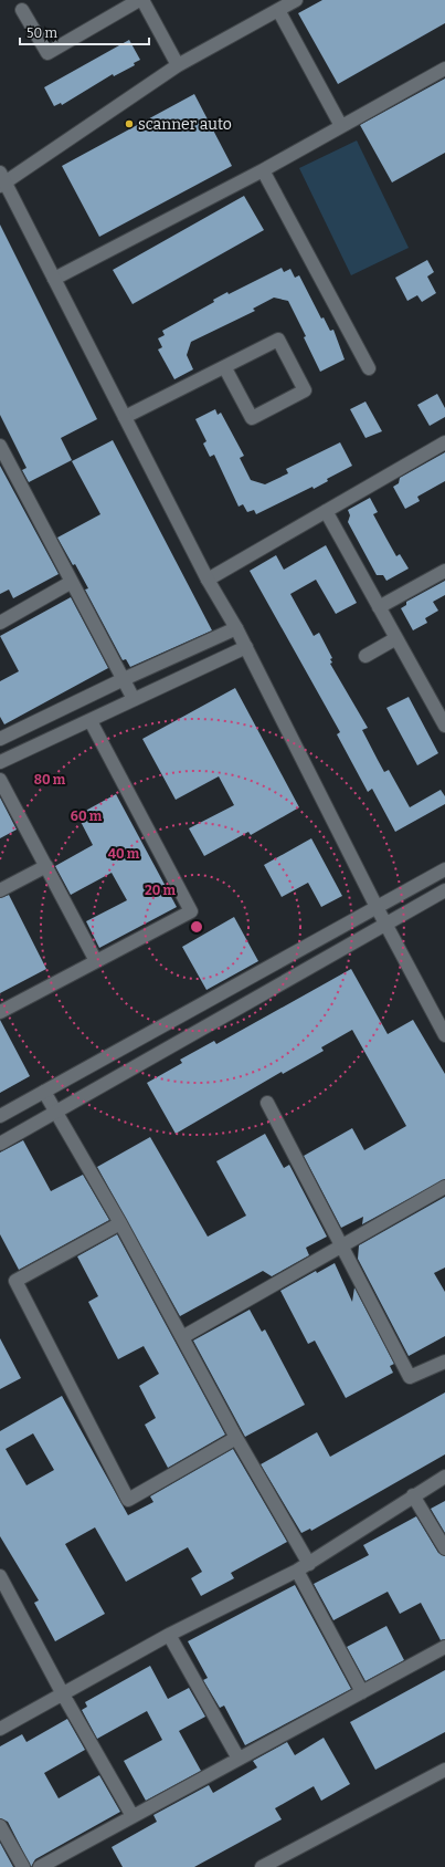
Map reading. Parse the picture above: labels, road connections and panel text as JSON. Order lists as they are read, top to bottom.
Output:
{
  "places": ["scanner auto"],
  "scale_bar": "50 m",
  "rings": [
    "80 m",
    "60 m",
    "40 m",
    "20 m"
  ]
}
